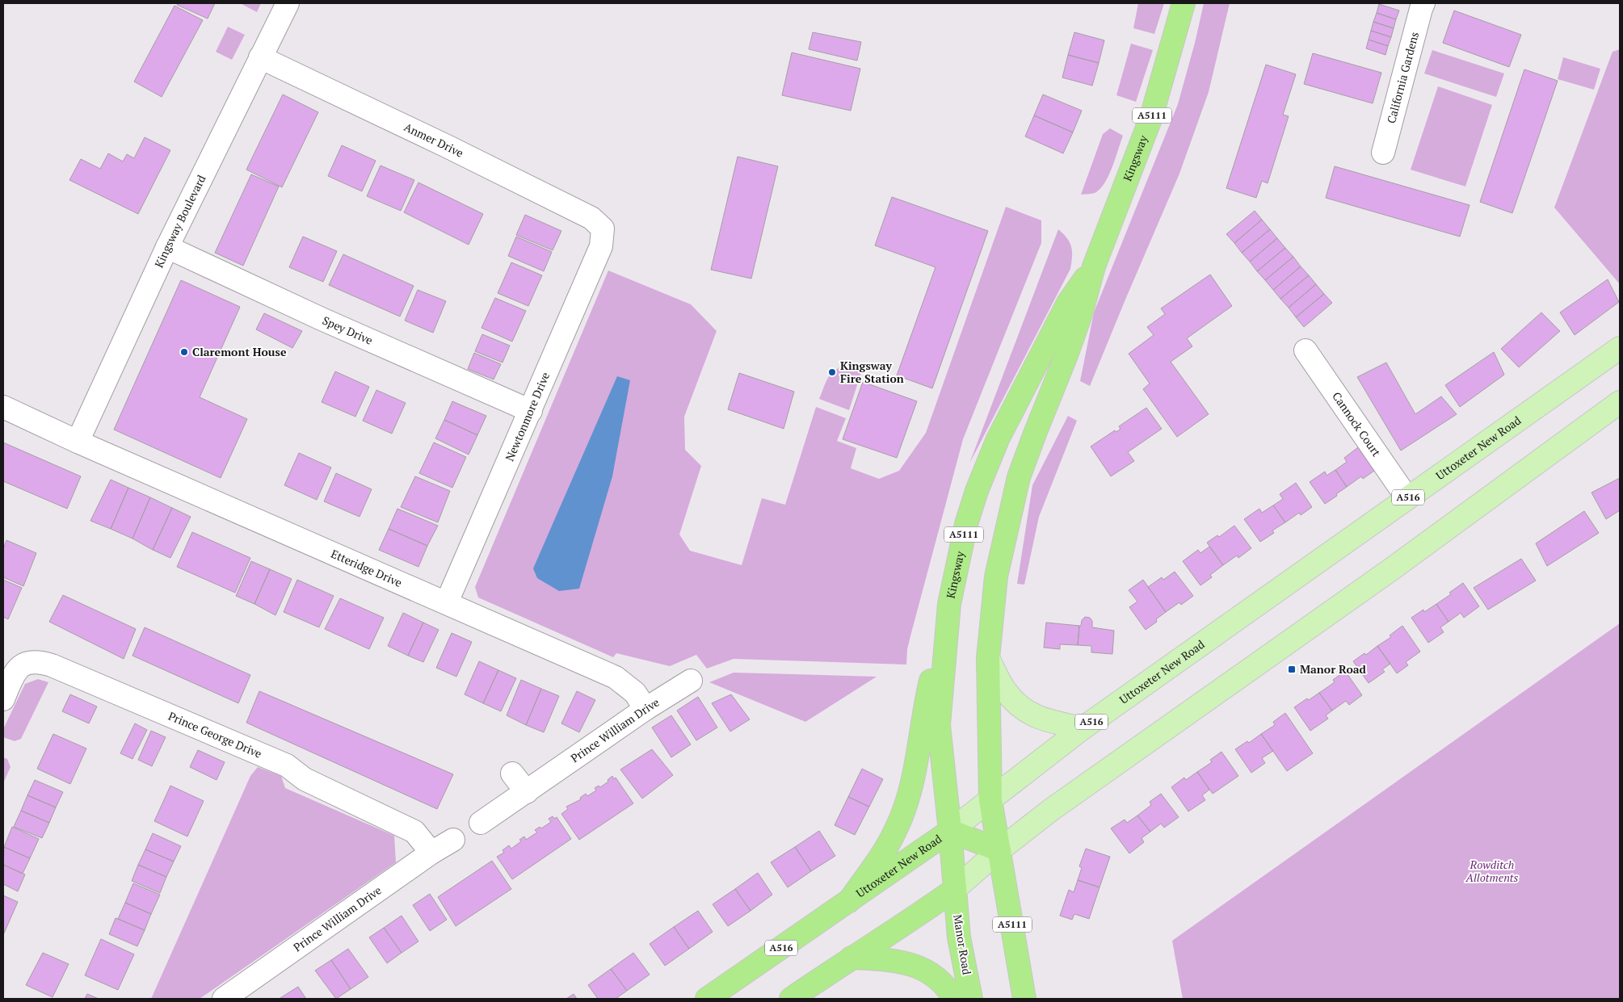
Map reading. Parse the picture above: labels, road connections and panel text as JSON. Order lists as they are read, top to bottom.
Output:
{
  "streets": {
    "highway": [
      "A5111",
      "Kingsway",
      "Uttoxeter New Road",
      "A516",
      "Manor Road"
    ],
    "street": [
      "California Gardens",
      "Anmer Drive",
      "Kingsway Boulevard",
      "Spey Drive",
      "Newtonmore Drive",
      "Cannock Court",
      "Etteridge Drive",
      "Prince William Drive",
      "Prince George Drive"
    ]
  },
  "crossings": [
    ["A5111", "Kingsway"],
    ["Anmer Drive", "Kingsway Boulevard"],
    ["Anmer Drive", "Newtonmore Drive"],
    ["Kingsway", "Uttoxeter New Road"],
    ["Kingsway", "Manor Road"],
    ["Kingsway Boulevard", "Spey Drive"],
    ["Kingsway Boulevard", "Etteridge Drive"],
    ["Spey Drive", "Newtonmore Drive"],
    ["Newtonmore Drive", "Etteridge Drive"],
    ["Cannock Court", "Uttoxeter New Road"],
    ["Etteridge Drive", "Prince William Drive"],
    ["Prince William Drive", "Prince George Drive"]
  ],
  "parks": ["Rowditch Allotments"],
  "places": {
    "other": ["Claremont House", "Kingsway Fire Station"],
    "transit": ["Manor Road"]
  }
}
